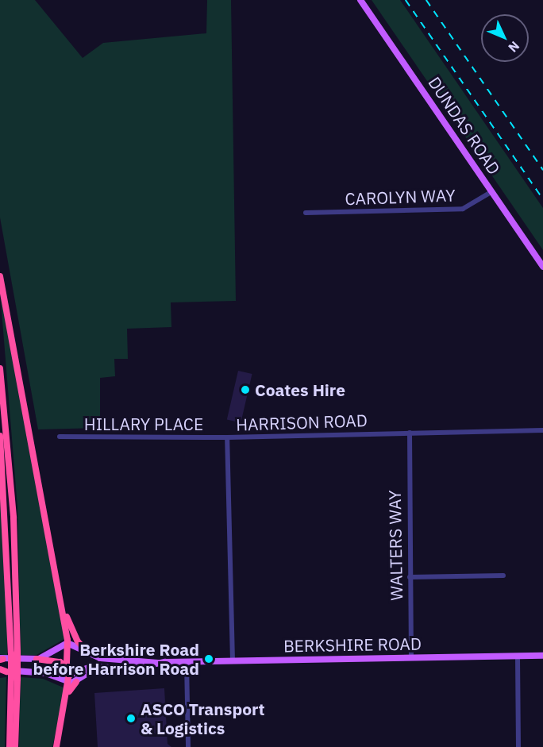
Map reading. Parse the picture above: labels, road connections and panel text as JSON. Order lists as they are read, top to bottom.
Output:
{
  "streets": {
    "main road": ["DUNDAS ROAD", "BERKSHIRE ROAD"],
    "street": [
      "CAROLYN WAY",
      "HARRISON ROAD",
      "HILLARY PLACE",
      "WALTERS WAY"
    ]
  },
  "crossings": [
    ["DUNDAS ROAD", "CAROLYN WAY"],
    ["HARRISON ROAD", "HILLARY PLACE"],
    ["HARRISON ROAD", "WALTERS WAY"],
    ["HARRISON ROAD", "BERKSHIRE ROAD"],
    ["WALTERS WAY", "BERKSHIRE ROAD"]
  ],
  "places": ["Coates Hire", "Berkshire Road before Harrison Road", "ASCO Transport & Logistics"],
  "north": "bottom right"
}
